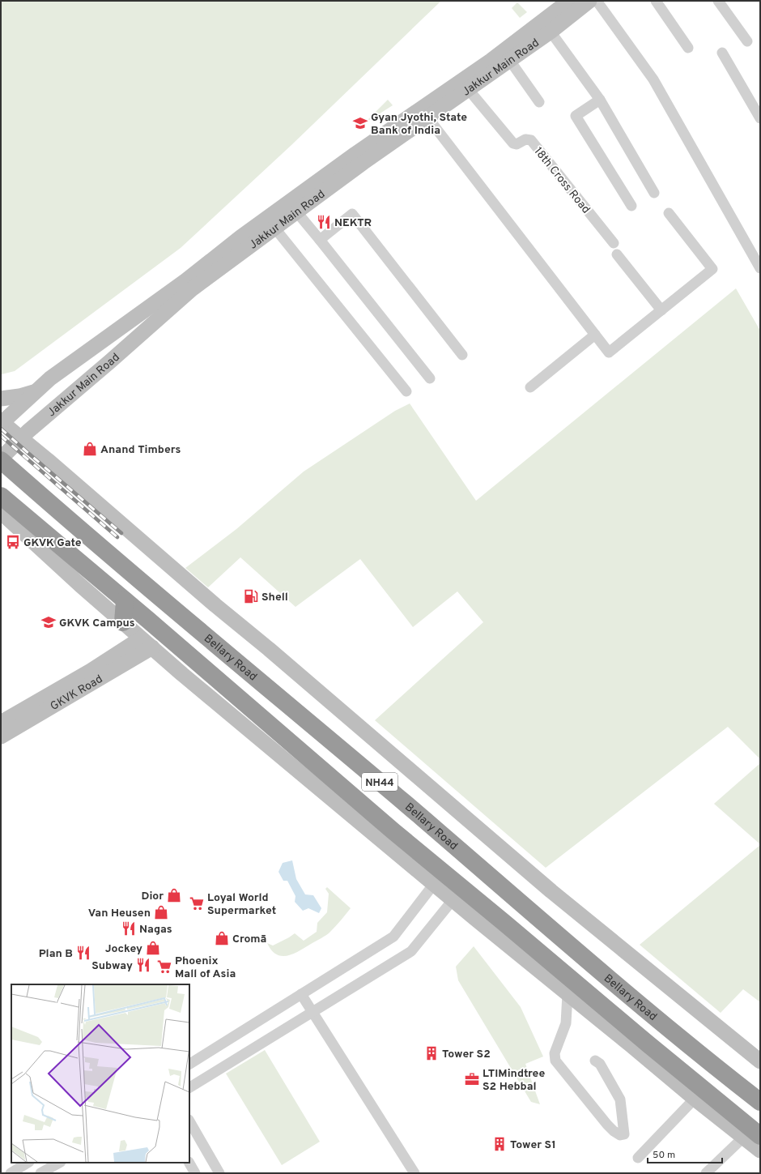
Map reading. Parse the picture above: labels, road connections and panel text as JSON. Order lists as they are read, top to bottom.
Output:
{
  "streets": {
    "highway": ["Bellary Road", "NH44"],
    "street": ["Jakkur Main Road", "18th Cross Road", "GKVK Road"]
  },
  "crossings": [
    ["Jakkur Main Road", "18th Cross Road"],
    ["Jakkur Main Road", "Bellary Road"]
  ],
  "places": {
    "school or university": ["Gyan Jyothi, State Bank of India", "GKVK Campus"],
    "restaurant": [
      "NEKTR",
      "Nagas",
      "Plan B",
      "Subway"
    ],
    "shop": [
      "Anand Timbers",
      "Dior",
      "Van Heusen",
      "Cromā",
      "Jockey"
    ],
    "bus stop": ["GKVK Gate"],
    "fuel station": ["Shell"],
    "supermarket": ["Loyal World Supermarket", "Phoenix Mall of Asia"],
    "building": ["Tower S2", "Tower S1"],
    "office": ["LTIMindtree S2 Hebbal"]
  },
  "scale_bar": "50 m"
}
